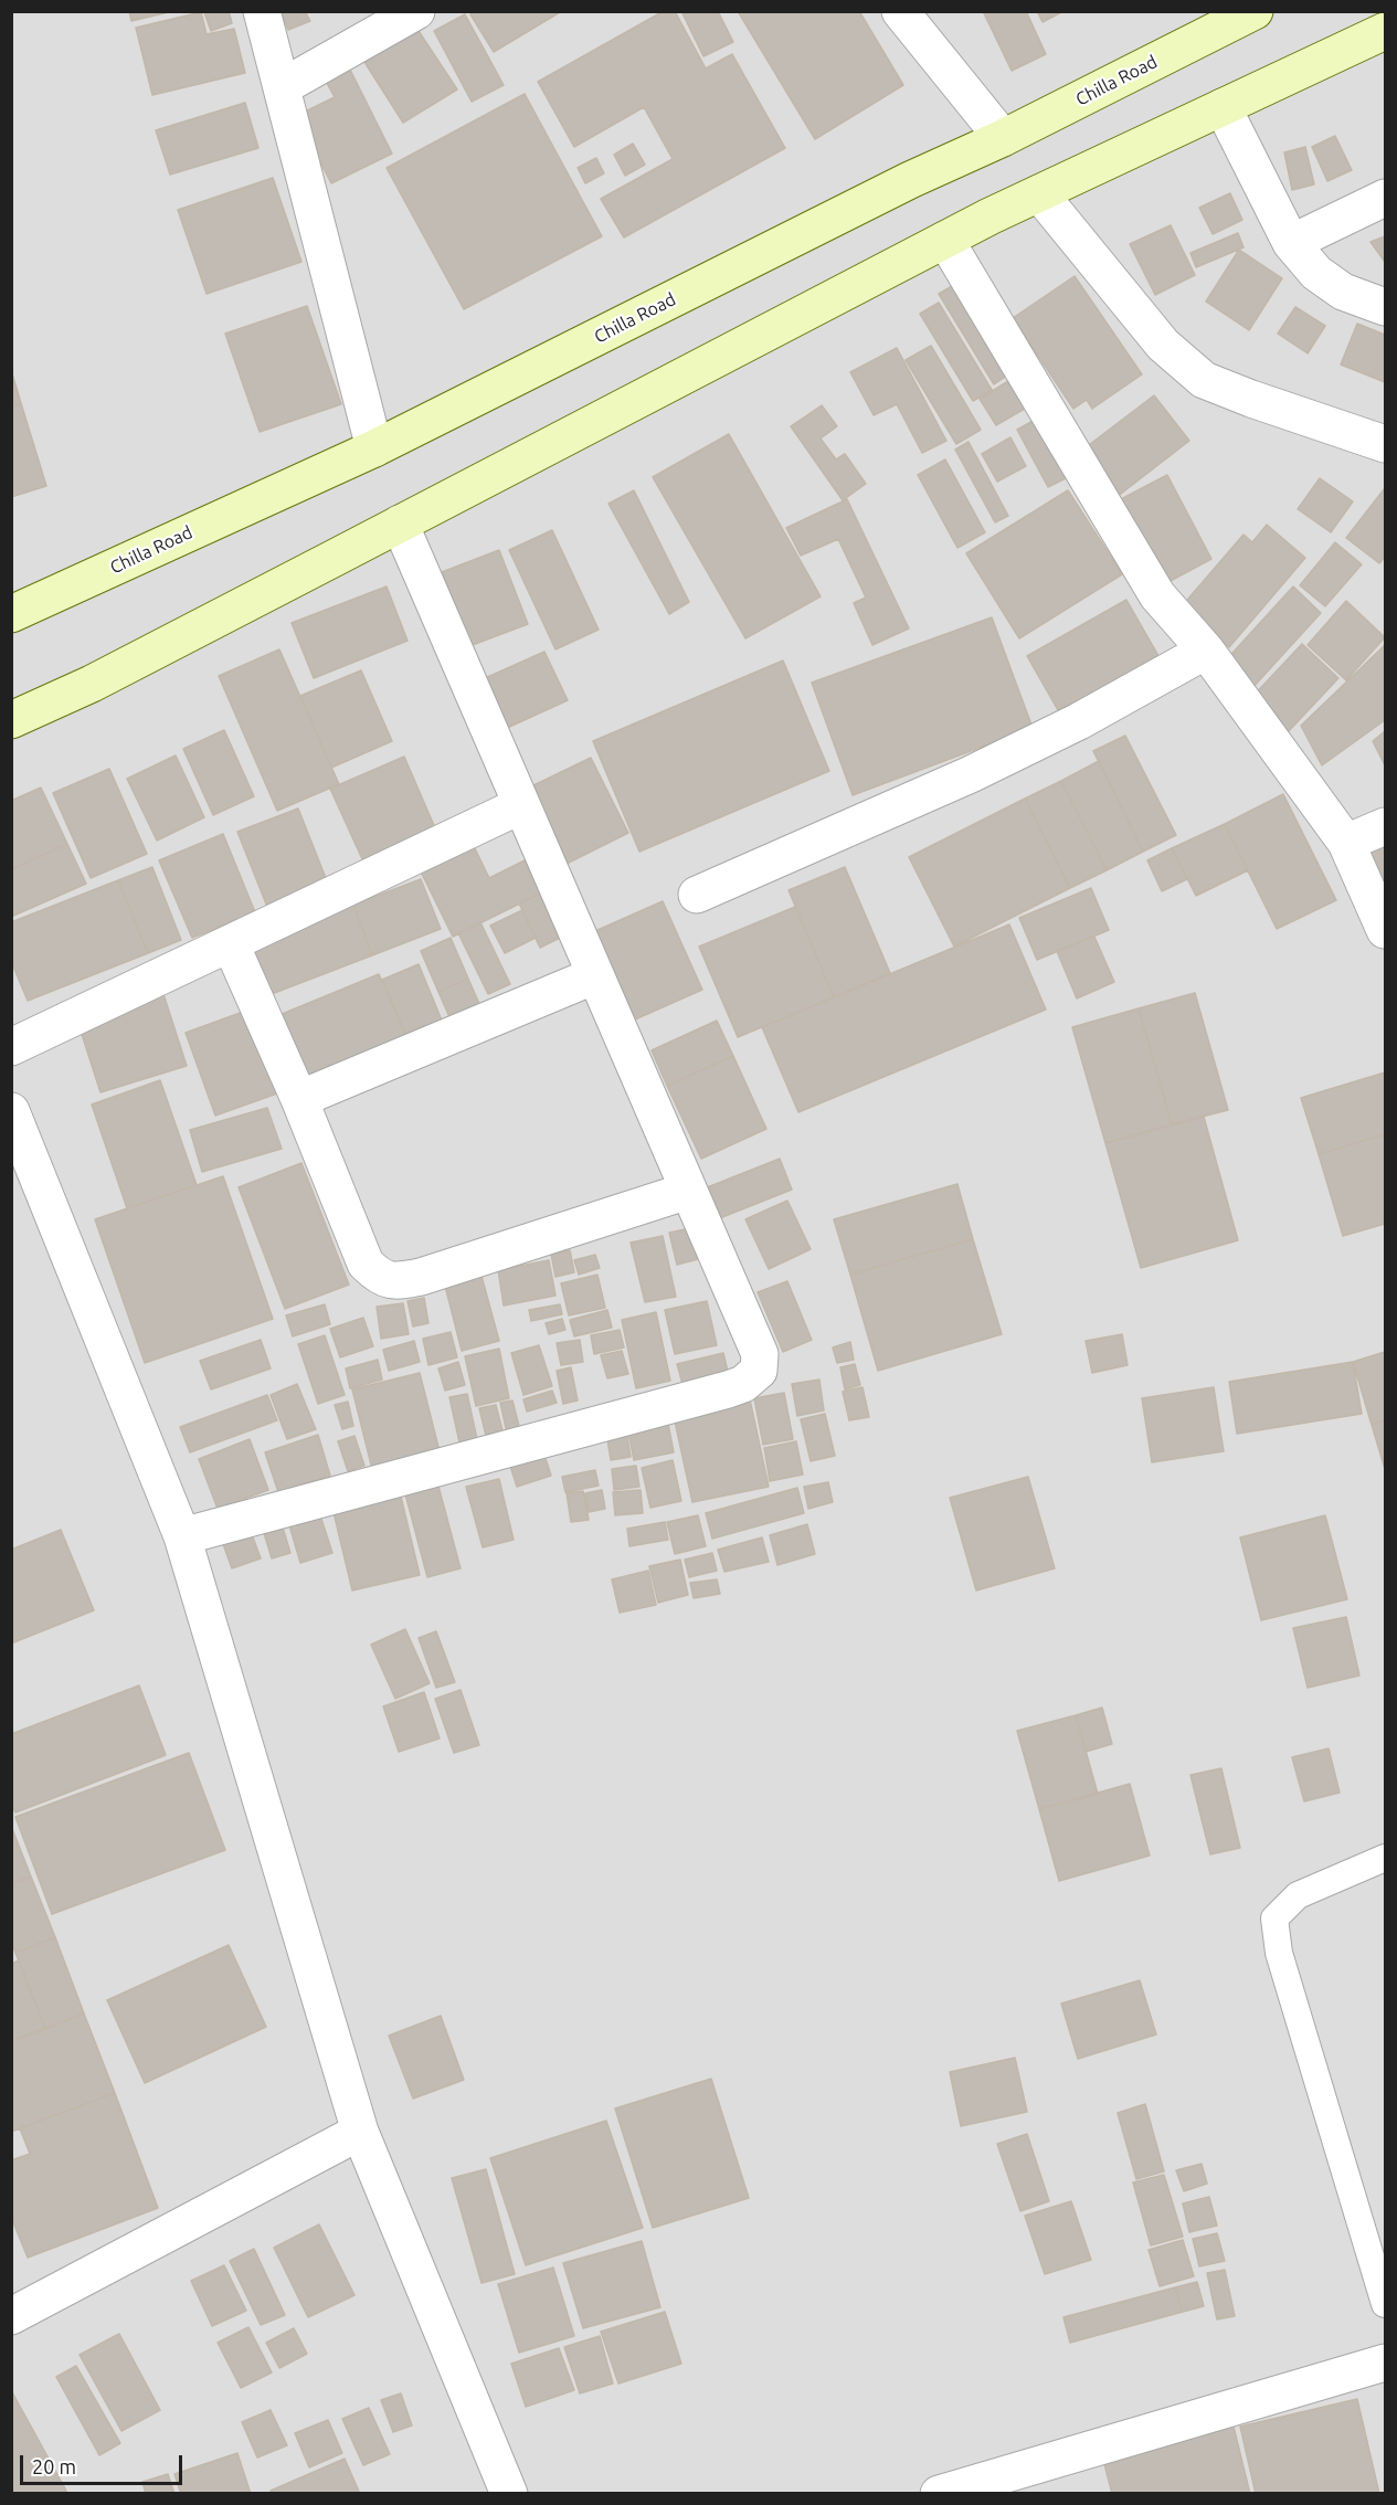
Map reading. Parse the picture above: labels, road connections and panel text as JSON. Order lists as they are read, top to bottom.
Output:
{
  "streets": {
    "main road": ["Chilla Road"]
  },
  "scale_bar": "20 m"
}
